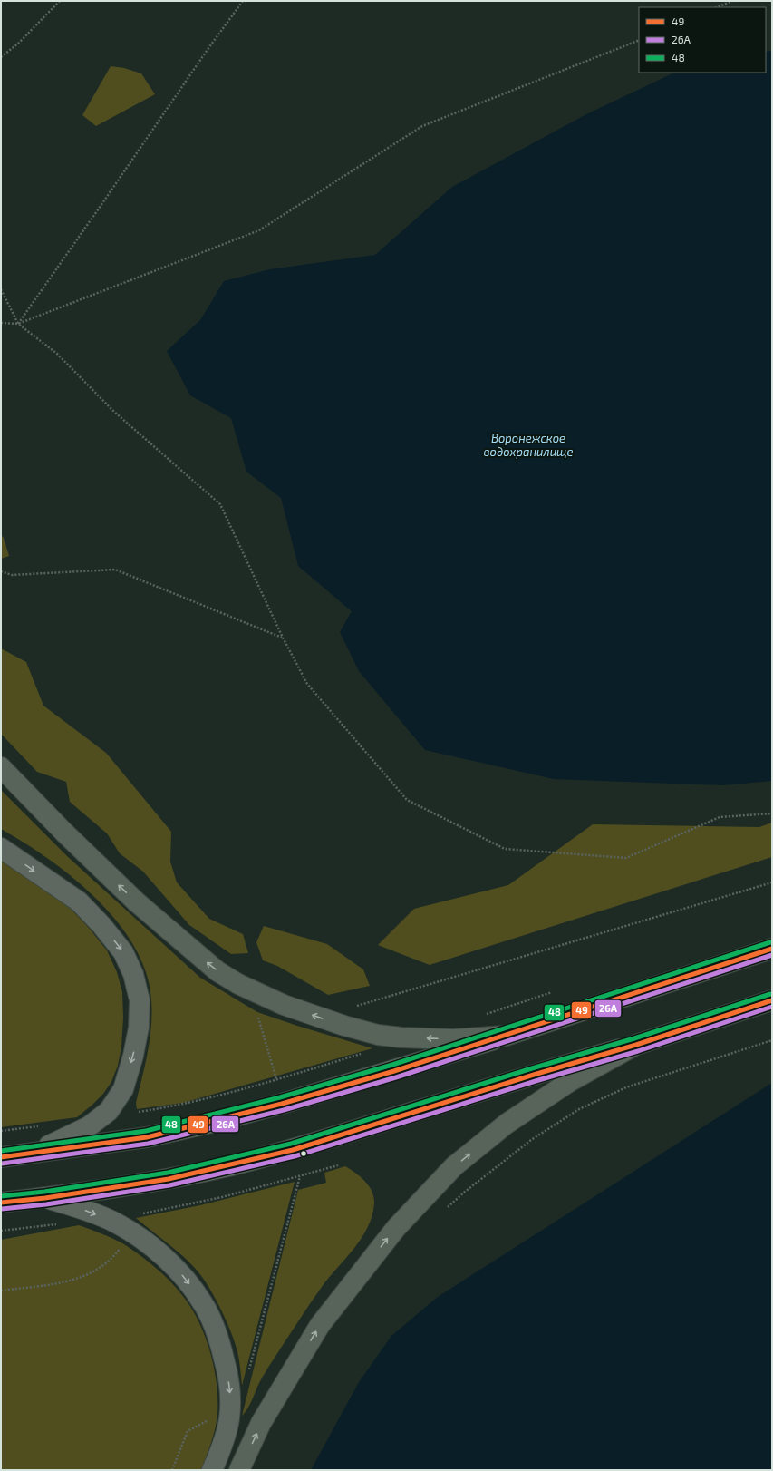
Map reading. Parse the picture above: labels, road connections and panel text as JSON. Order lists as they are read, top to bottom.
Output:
{
  "water": ["Воронежское водохранилище"],
  "lines": ["transit line 48", "transit line 49", "transit line 26А"],
  "legend": ["49", "26А", "48"]
}
